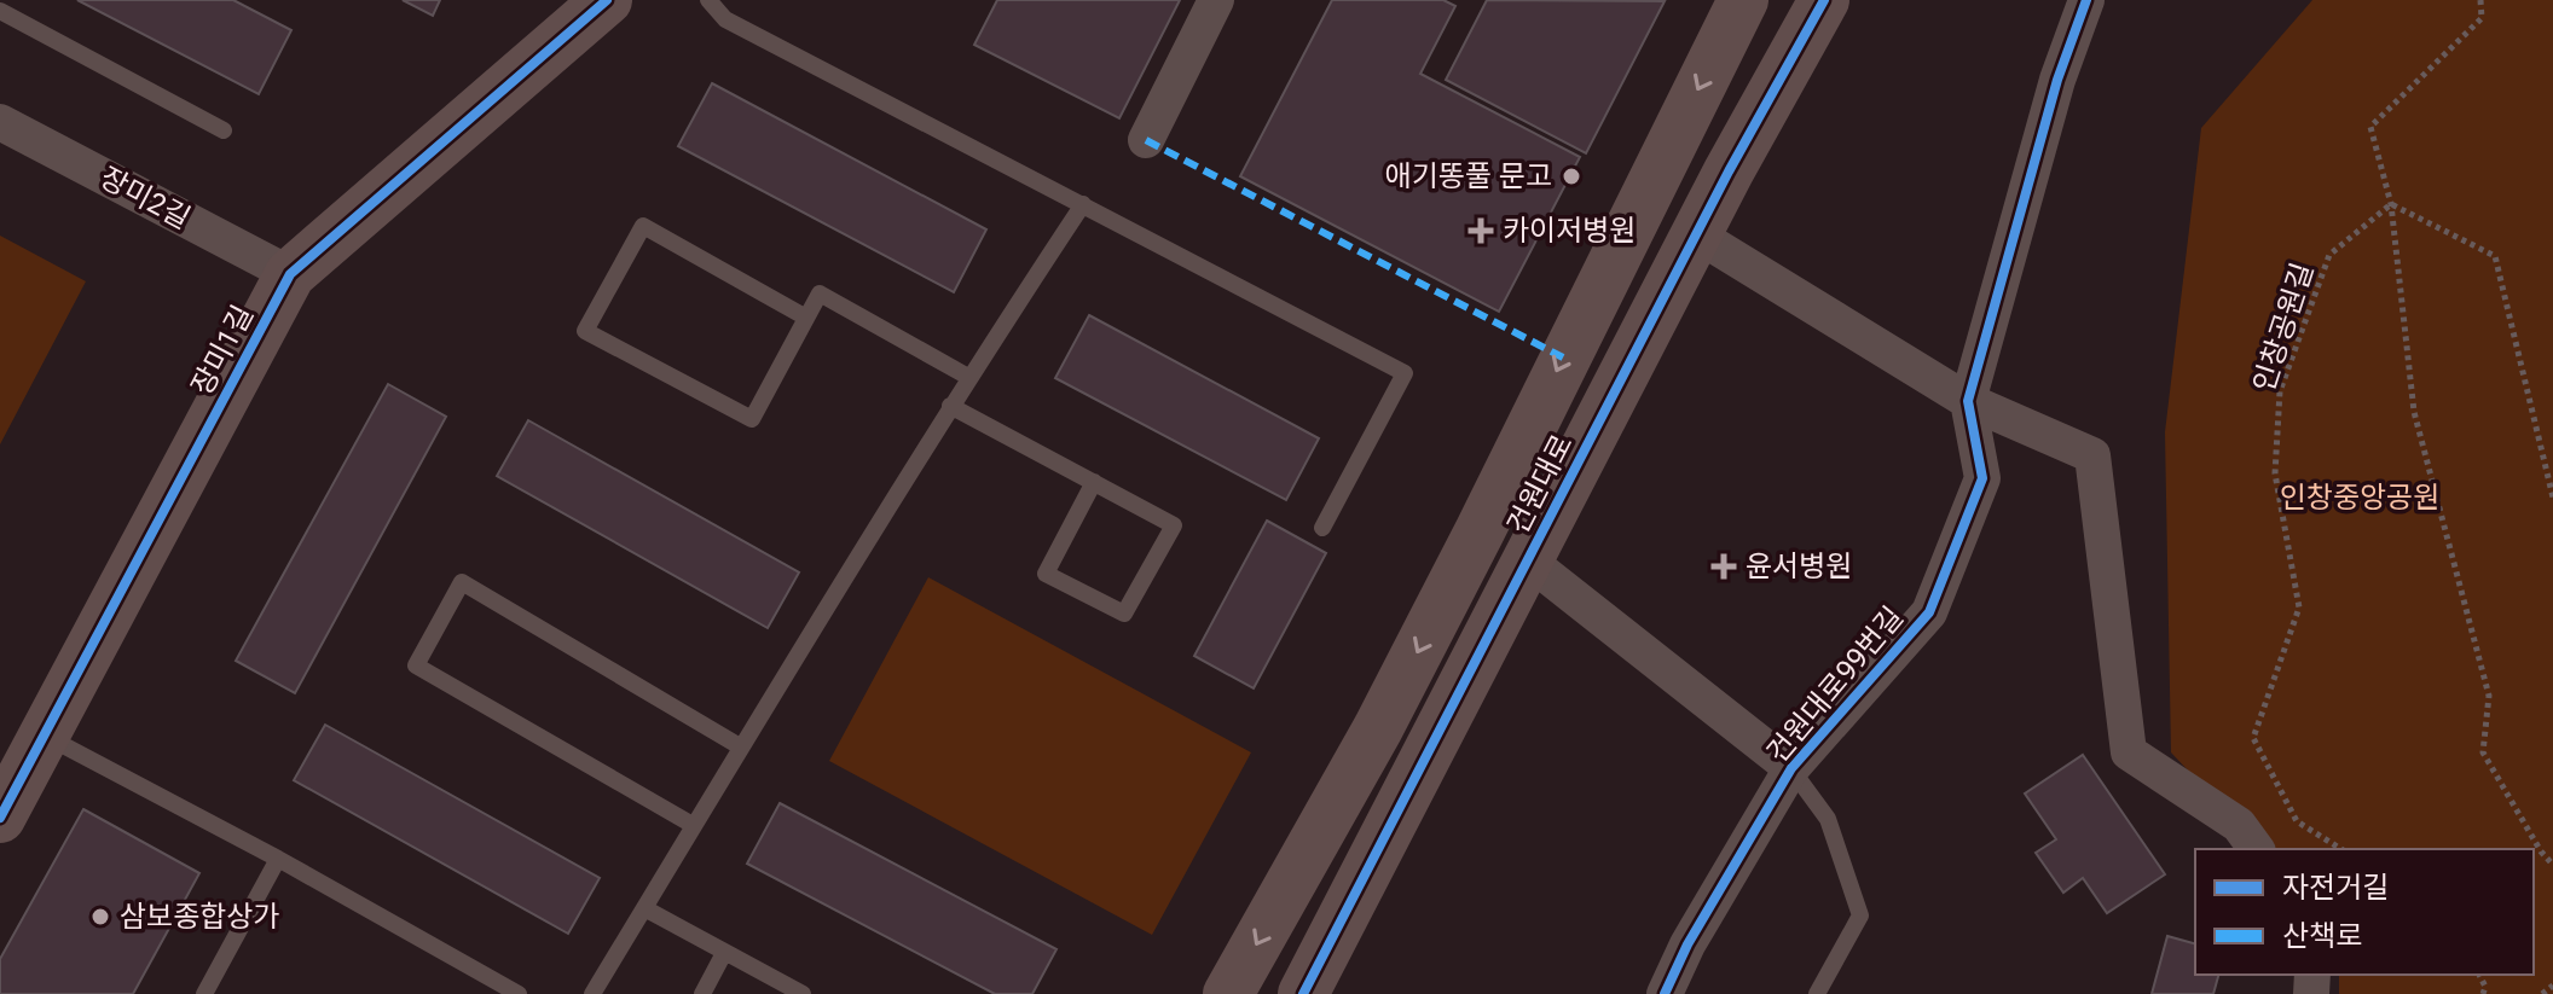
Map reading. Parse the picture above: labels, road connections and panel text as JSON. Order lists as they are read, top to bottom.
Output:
{
  "streets": {
    "street": [
      "장미2길",
      "장미1길",
      "건원대로",
      "건원대로99번길"
    ],
    "path": ["인창공원길"]
  },
  "crossings": [
    ["장미2길", "장미1길"]
  ],
  "parks": ["인창중앙공원"],
  "places": {
    "other": ["애기똥풀 문고", "삼보종합상가"],
    "health": ["카이저병원", "윤서병원"]
  },
  "legend": ["자전거길", "산책로"]
}
